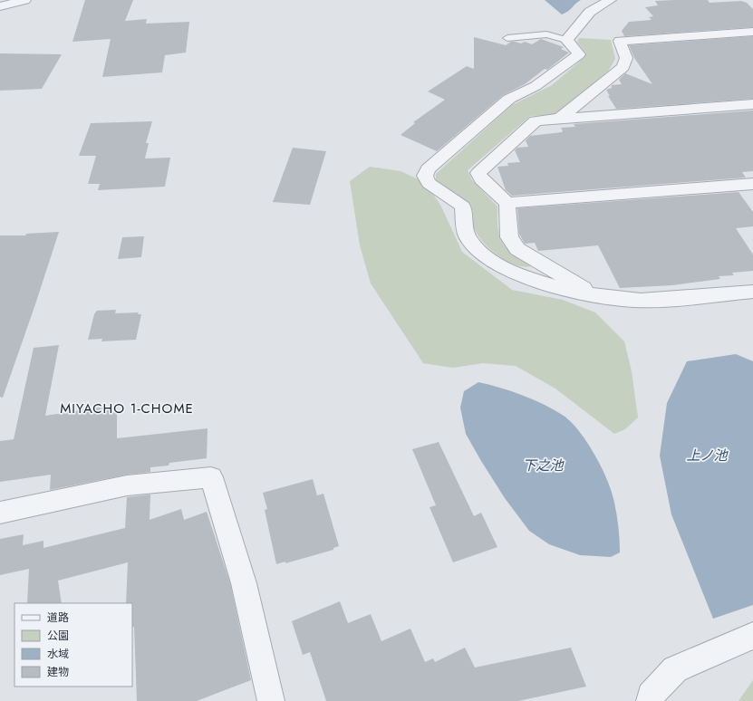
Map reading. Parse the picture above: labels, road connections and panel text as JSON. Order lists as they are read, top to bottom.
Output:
{
  "districts": ["MIYACHO 1-CHOME"],
  "water": ["上ノ池", "下之池"],
  "legend": [
    "道路",
    "公園",
    "水域",
    "建物"
  ]
}
